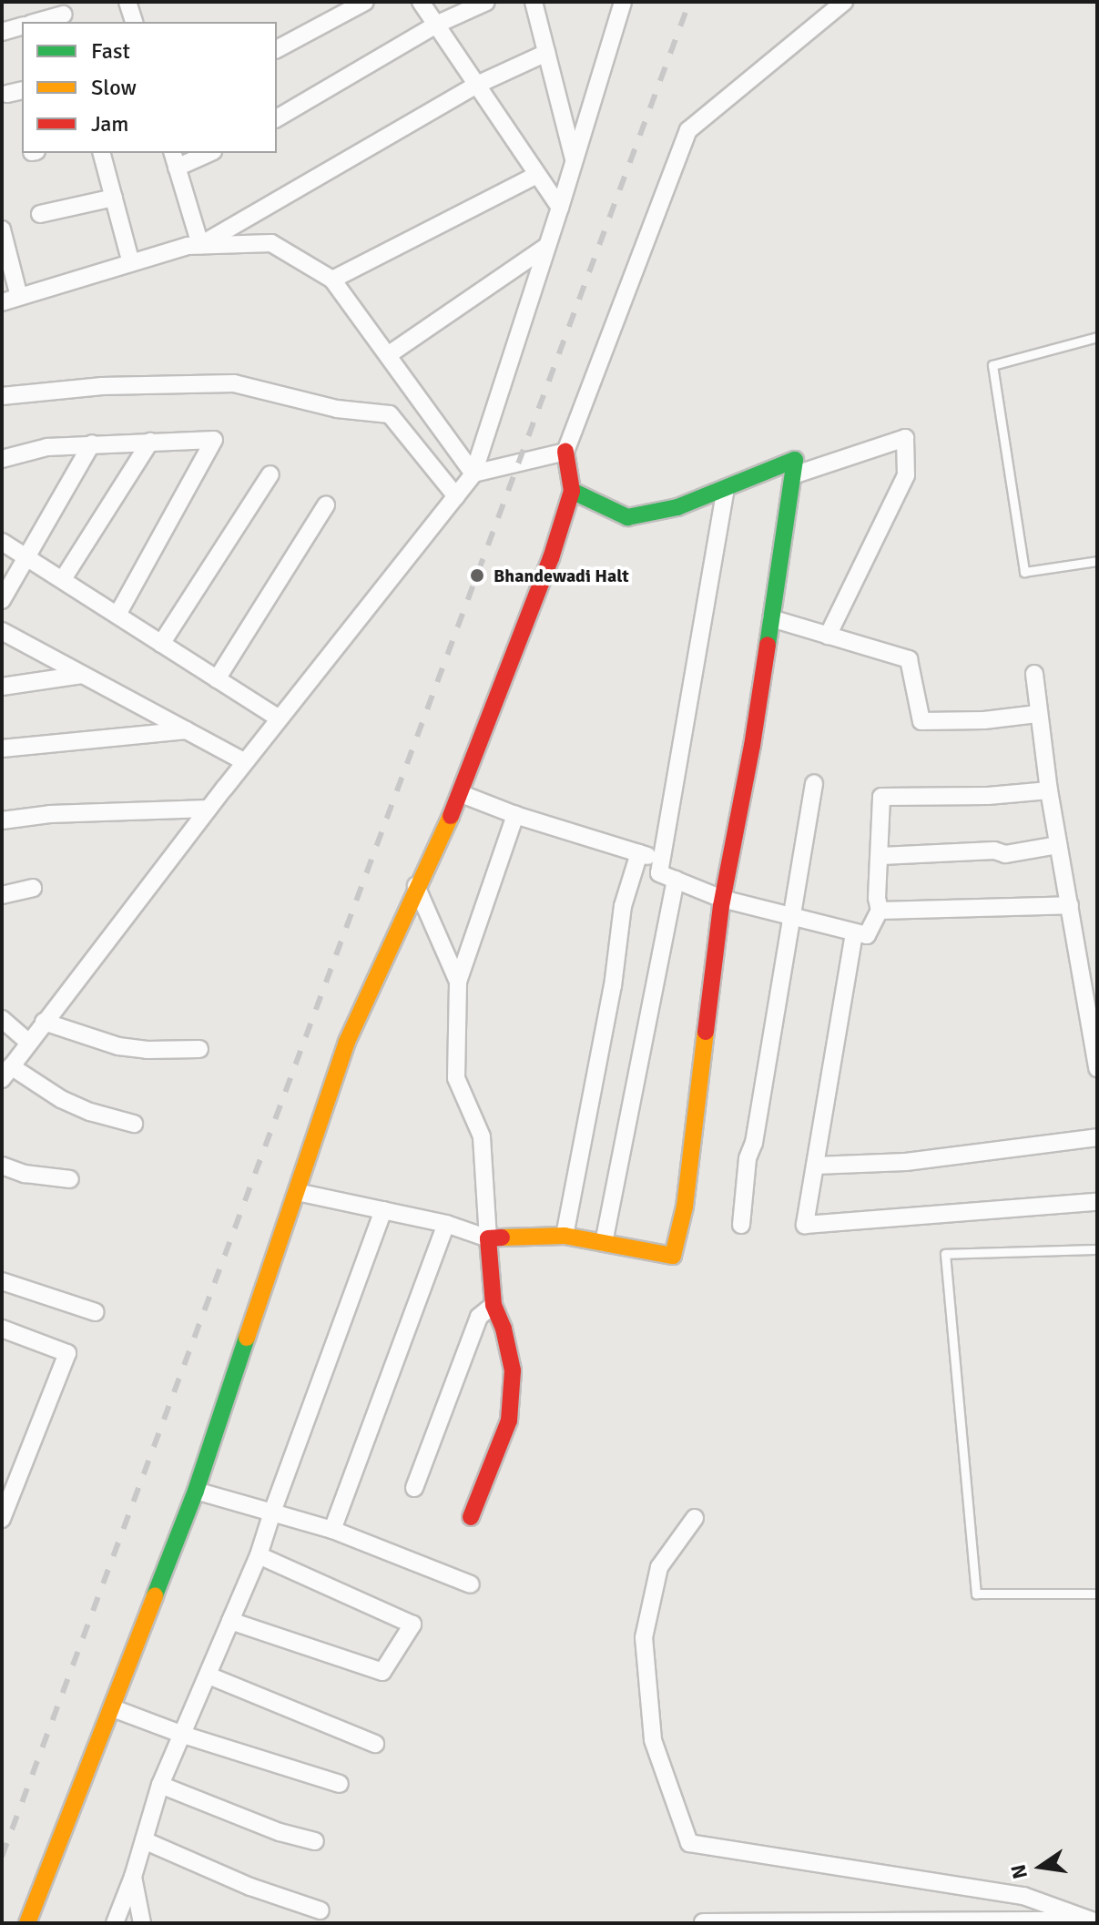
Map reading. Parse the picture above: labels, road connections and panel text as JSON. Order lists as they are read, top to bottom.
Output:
{
  "places": ["Bhandewadi Halt"],
  "legend": ["Fast", "Slow", "Jam"],
  "north": "left"
}
